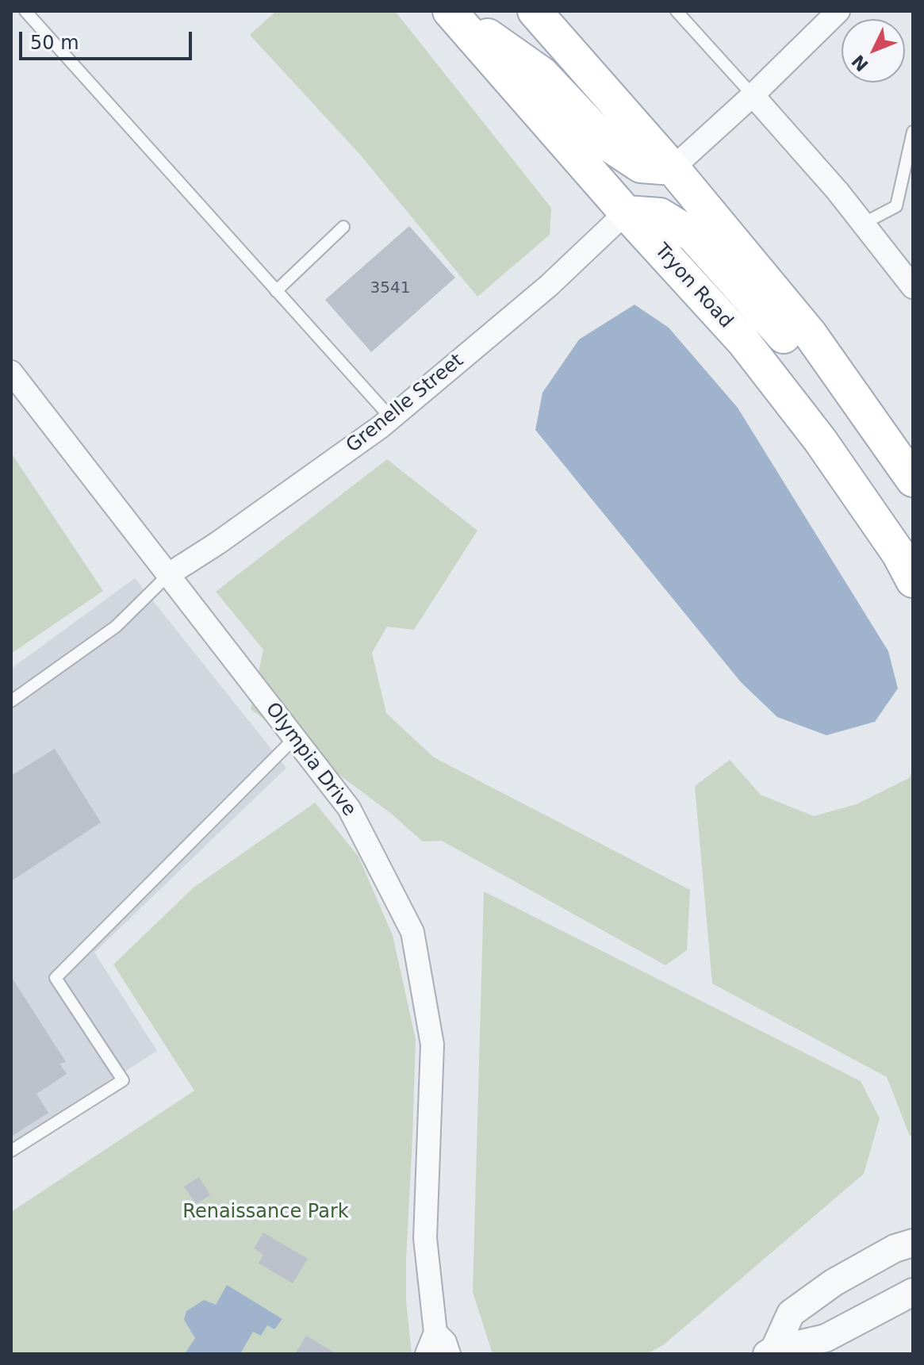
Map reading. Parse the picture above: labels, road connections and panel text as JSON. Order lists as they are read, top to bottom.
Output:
{
  "streets": {
    "main road": ["Tryon Road"],
    "street": ["Grenelle Street", "Olympia Drive"]
  },
  "crossings": [
    ["Tryon Road", "Grenelle Street"],
    ["Grenelle Street", "Olympia Drive"]
  ],
  "parks": ["Renaissance Park"],
  "house_numbers": ["3541"],
  "scale_bar": "50 m",
  "north": "bottom left"
}
